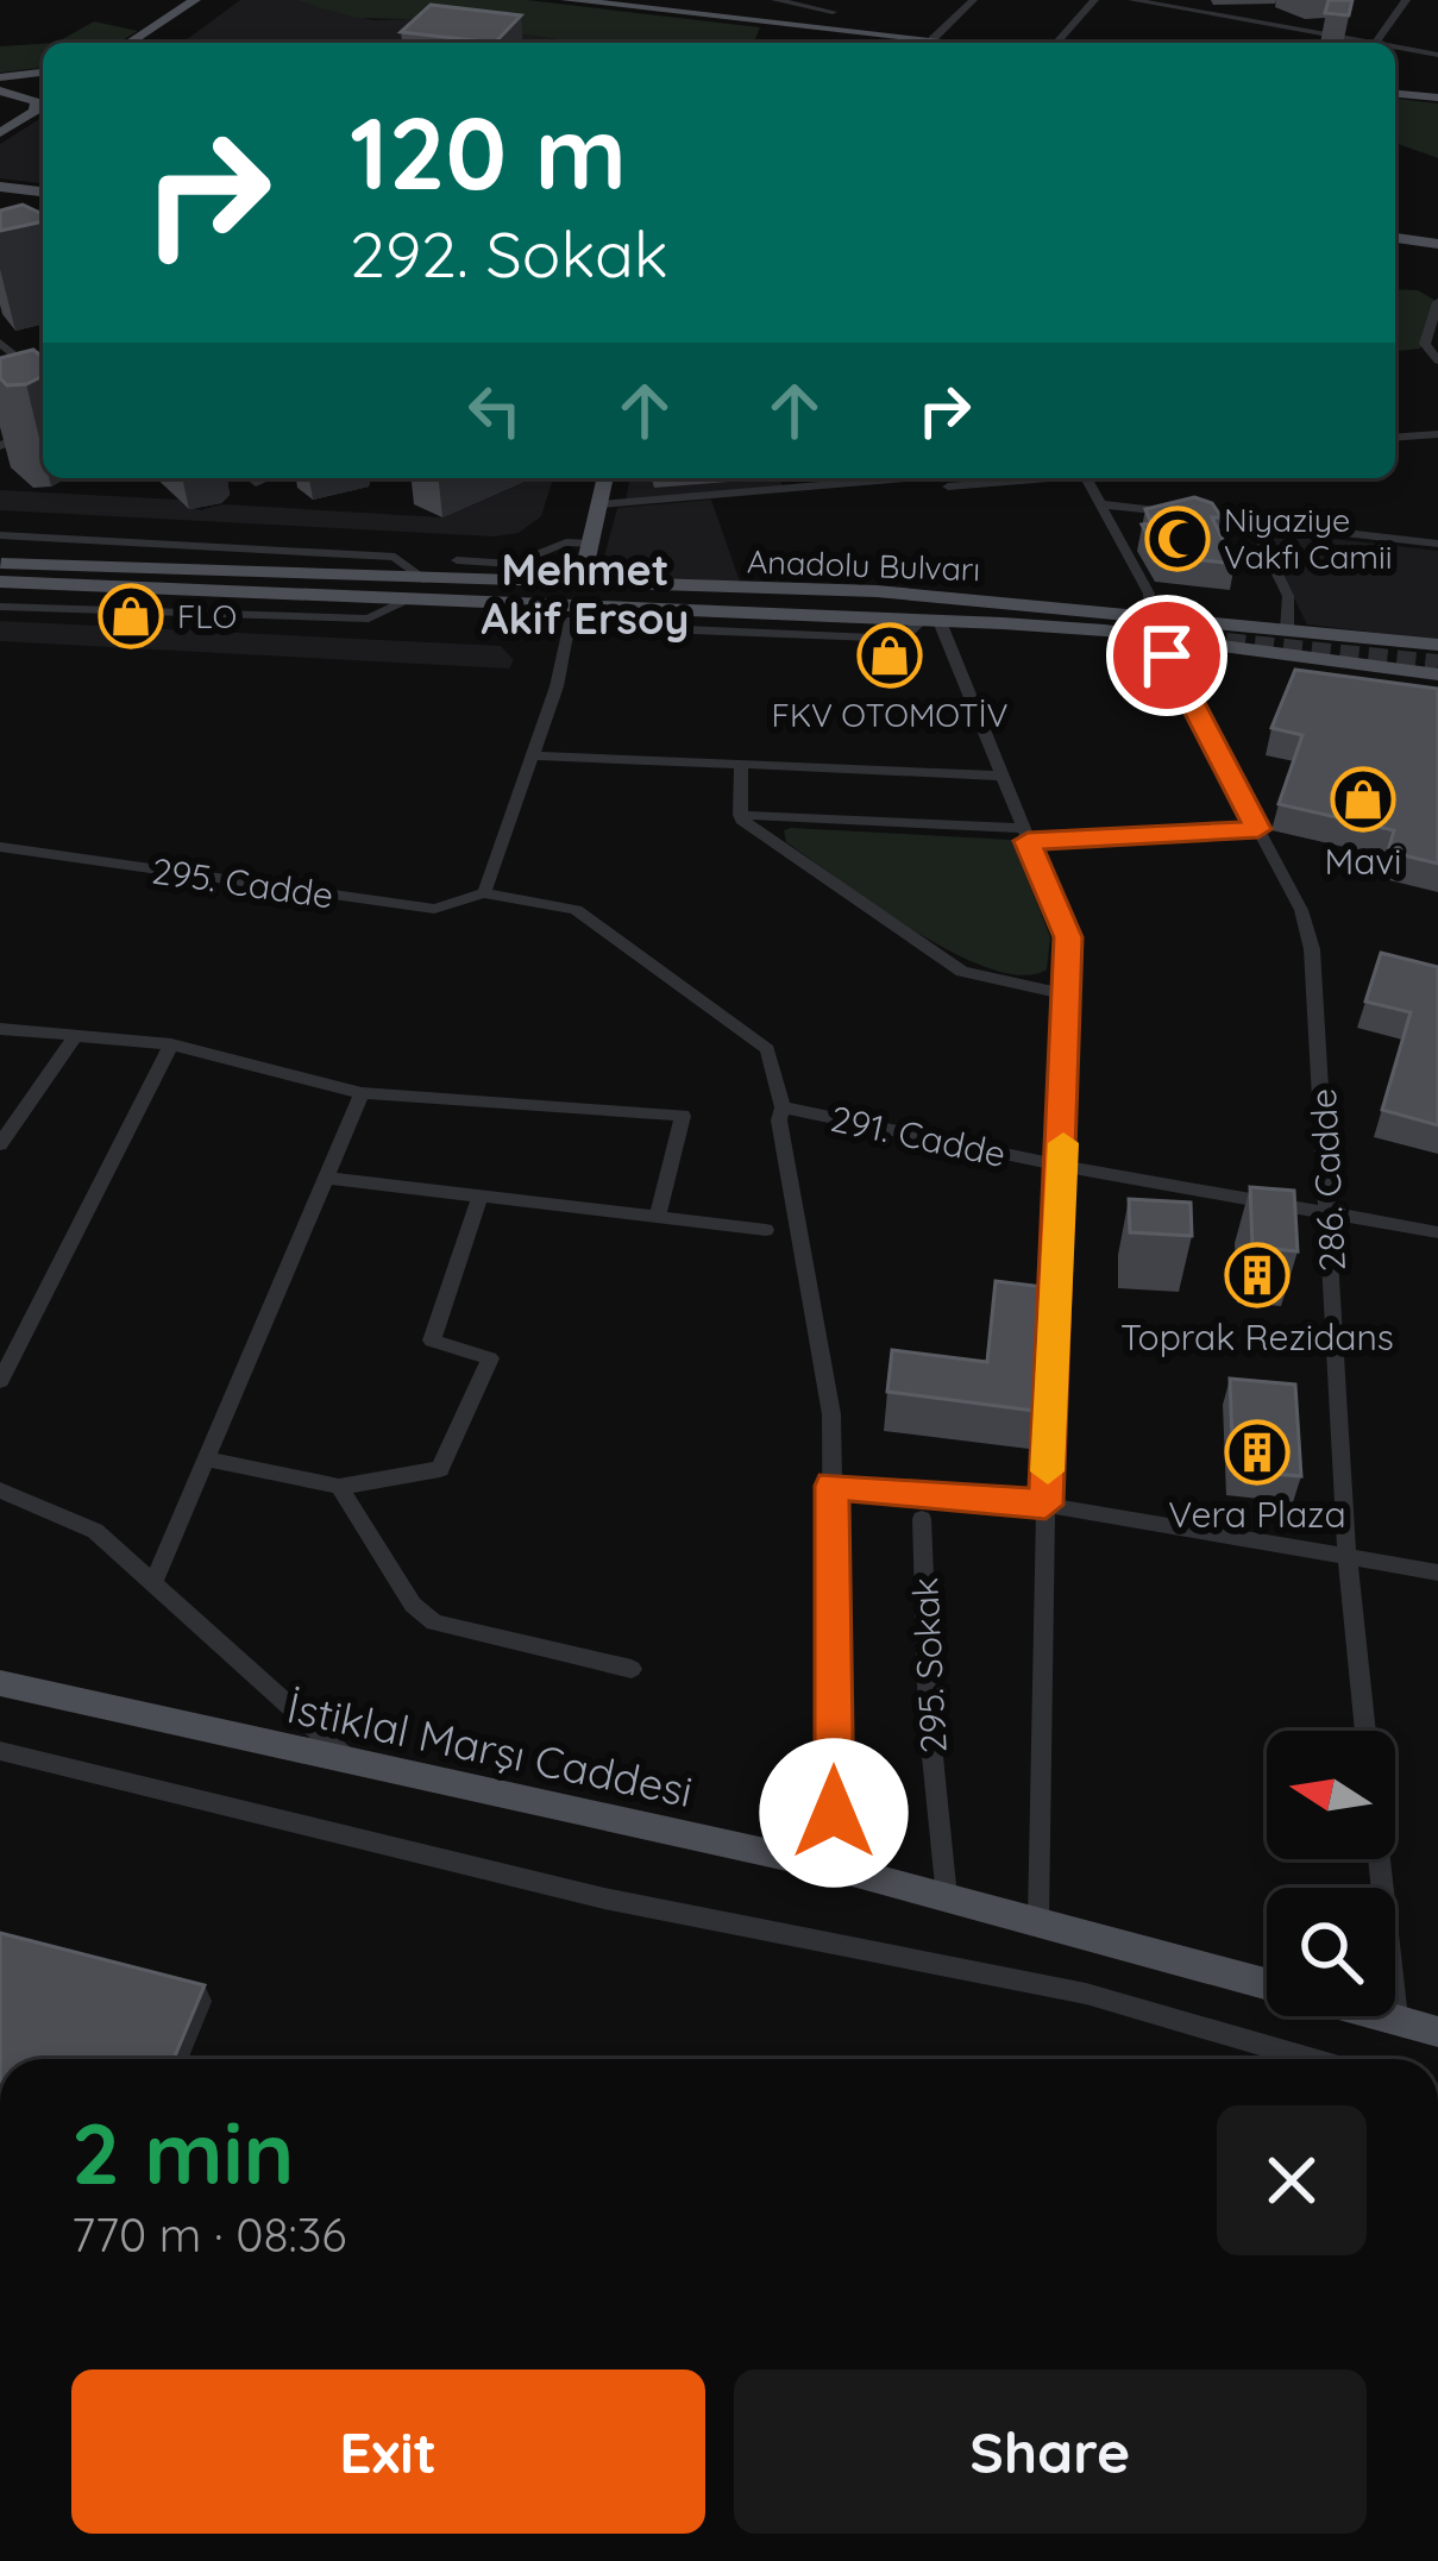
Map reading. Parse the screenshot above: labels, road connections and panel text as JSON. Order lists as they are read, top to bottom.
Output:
{
  "streets": {
    "main road": ["Anadolu Bulvarı", "İstiklal Marşı Caddesi"],
    "street": [
      "295. Cadde",
      "291. Cadde",
      "286. Cadde",
      "295. Sokak"
    ]
  },
  "crossings": [
    ["Anadolu Bulvarı", "286. Cadde"],
    ["295. Cadde", "291. Cadde"],
    ["291. Cadde", "286. Cadde"],
    ["295. Sokak", "İstiklal Marşı Caddesi"]
  ],
  "districts": ["Mehmet Akif Ersoy"],
  "places": {
    "mosque": ["Niyaziye Vakfı Camii"],
    "shop": ["FLO", "FKV OTOMOTİV", "Mavi"],
    "building": ["Toprak Rezidans", "Vera Plaza"]
  },
  "north": "left",
  "page": {
    "turn": ["120 m", "292. Sokak"],
    "heading": ["2 min", "770 m · 08:36"],
    "buttons": ["Exit", "Share"]
  }
}
